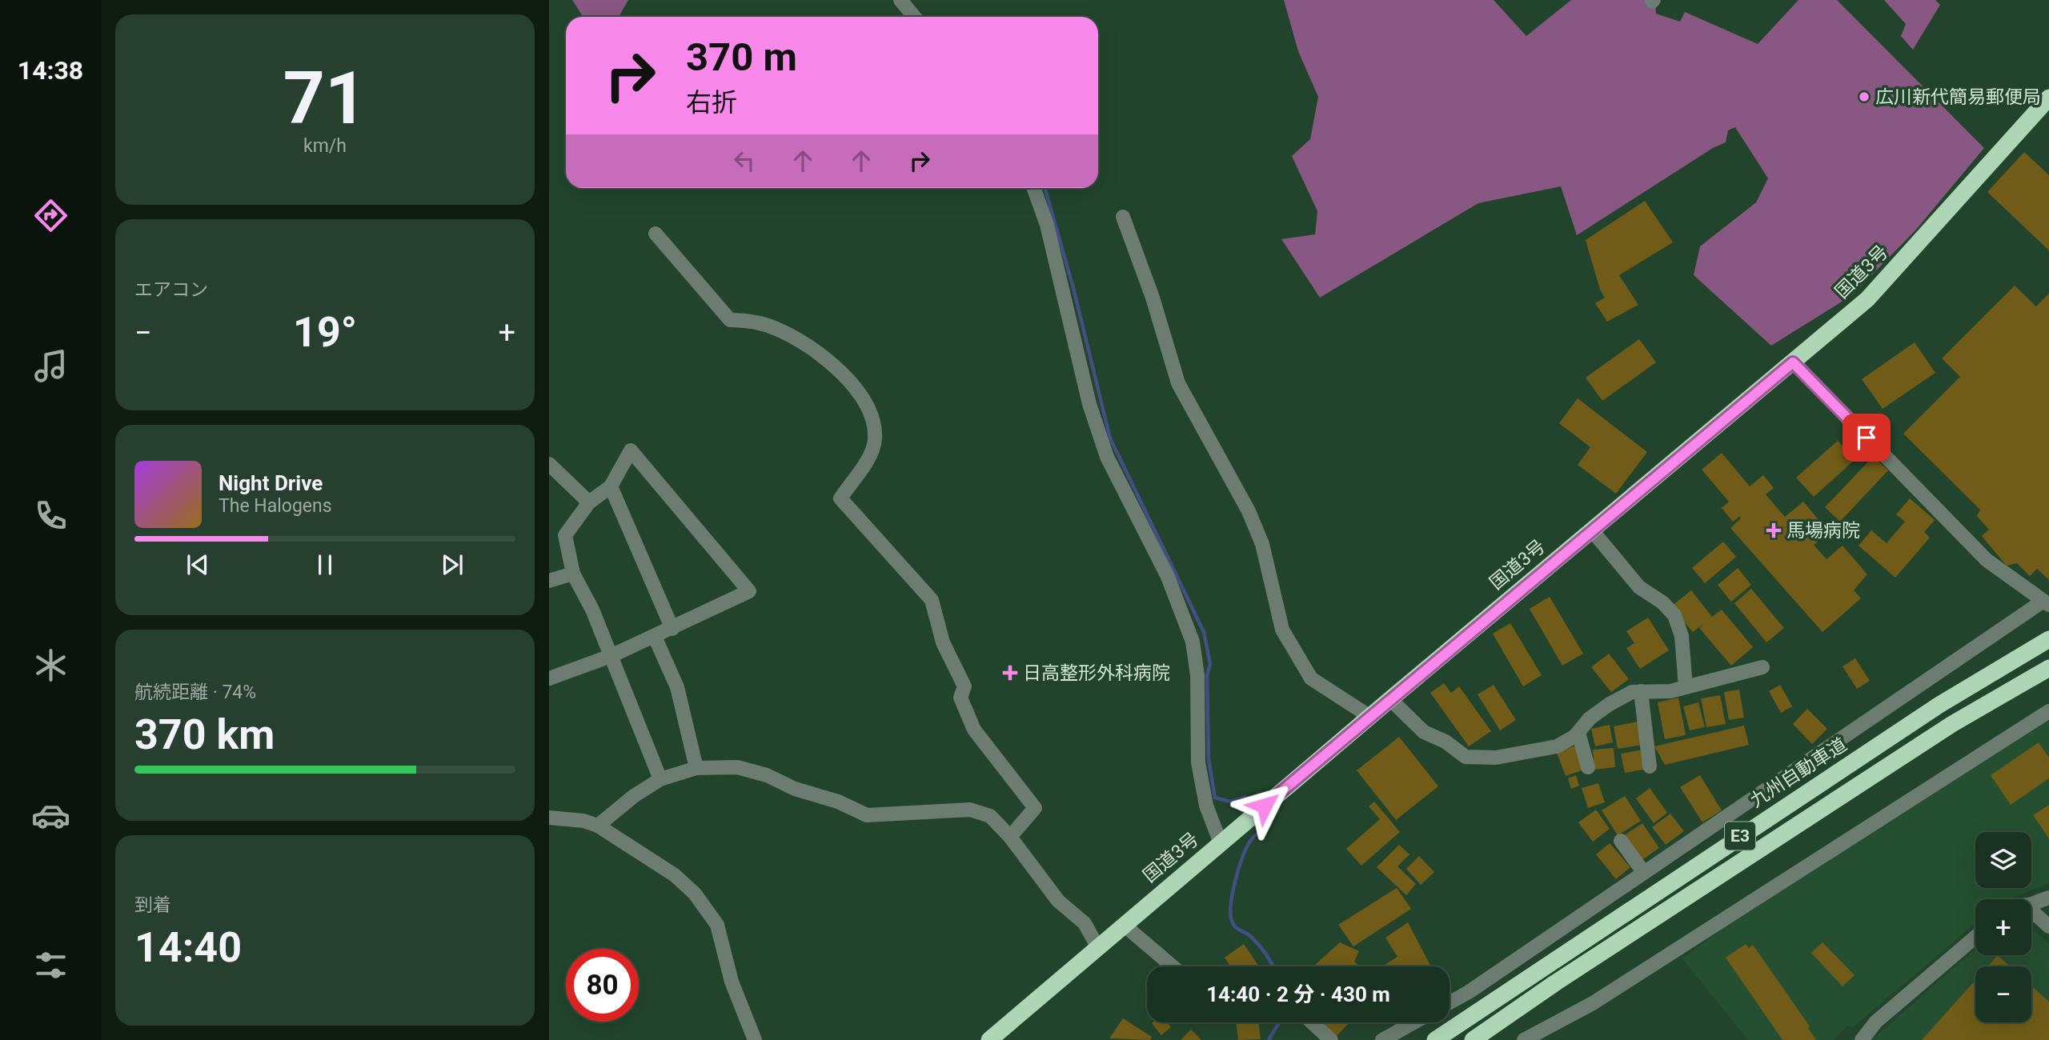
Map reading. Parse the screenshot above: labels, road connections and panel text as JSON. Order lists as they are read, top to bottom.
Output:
{
  "streets": {
    "highway": ["国道3号", "九州自動車道", "E3"]
  },
  "places": {
    "other": ["広川新代簡易郵便局"],
    "health": ["馬場病院", "日高整形外科病院"]
  },
  "page": {
    "tabs": "14:38",
    "tile": [
      ["71", "km/h"],
      "エアコン",
      ["航続距離 · 74%", "370 km"],
      ["到着", "14:40"]
    ],
    "turn": ["370 m", "右折"],
    "heat": ["−", "19°", "+"],
    "song": ["Night Drive", "The Halogens"],
    "map_buttons": ["+", "−"],
    "limit": "80",
    "trip": "14:40 · 2 分 · 430 m"
  }
}
